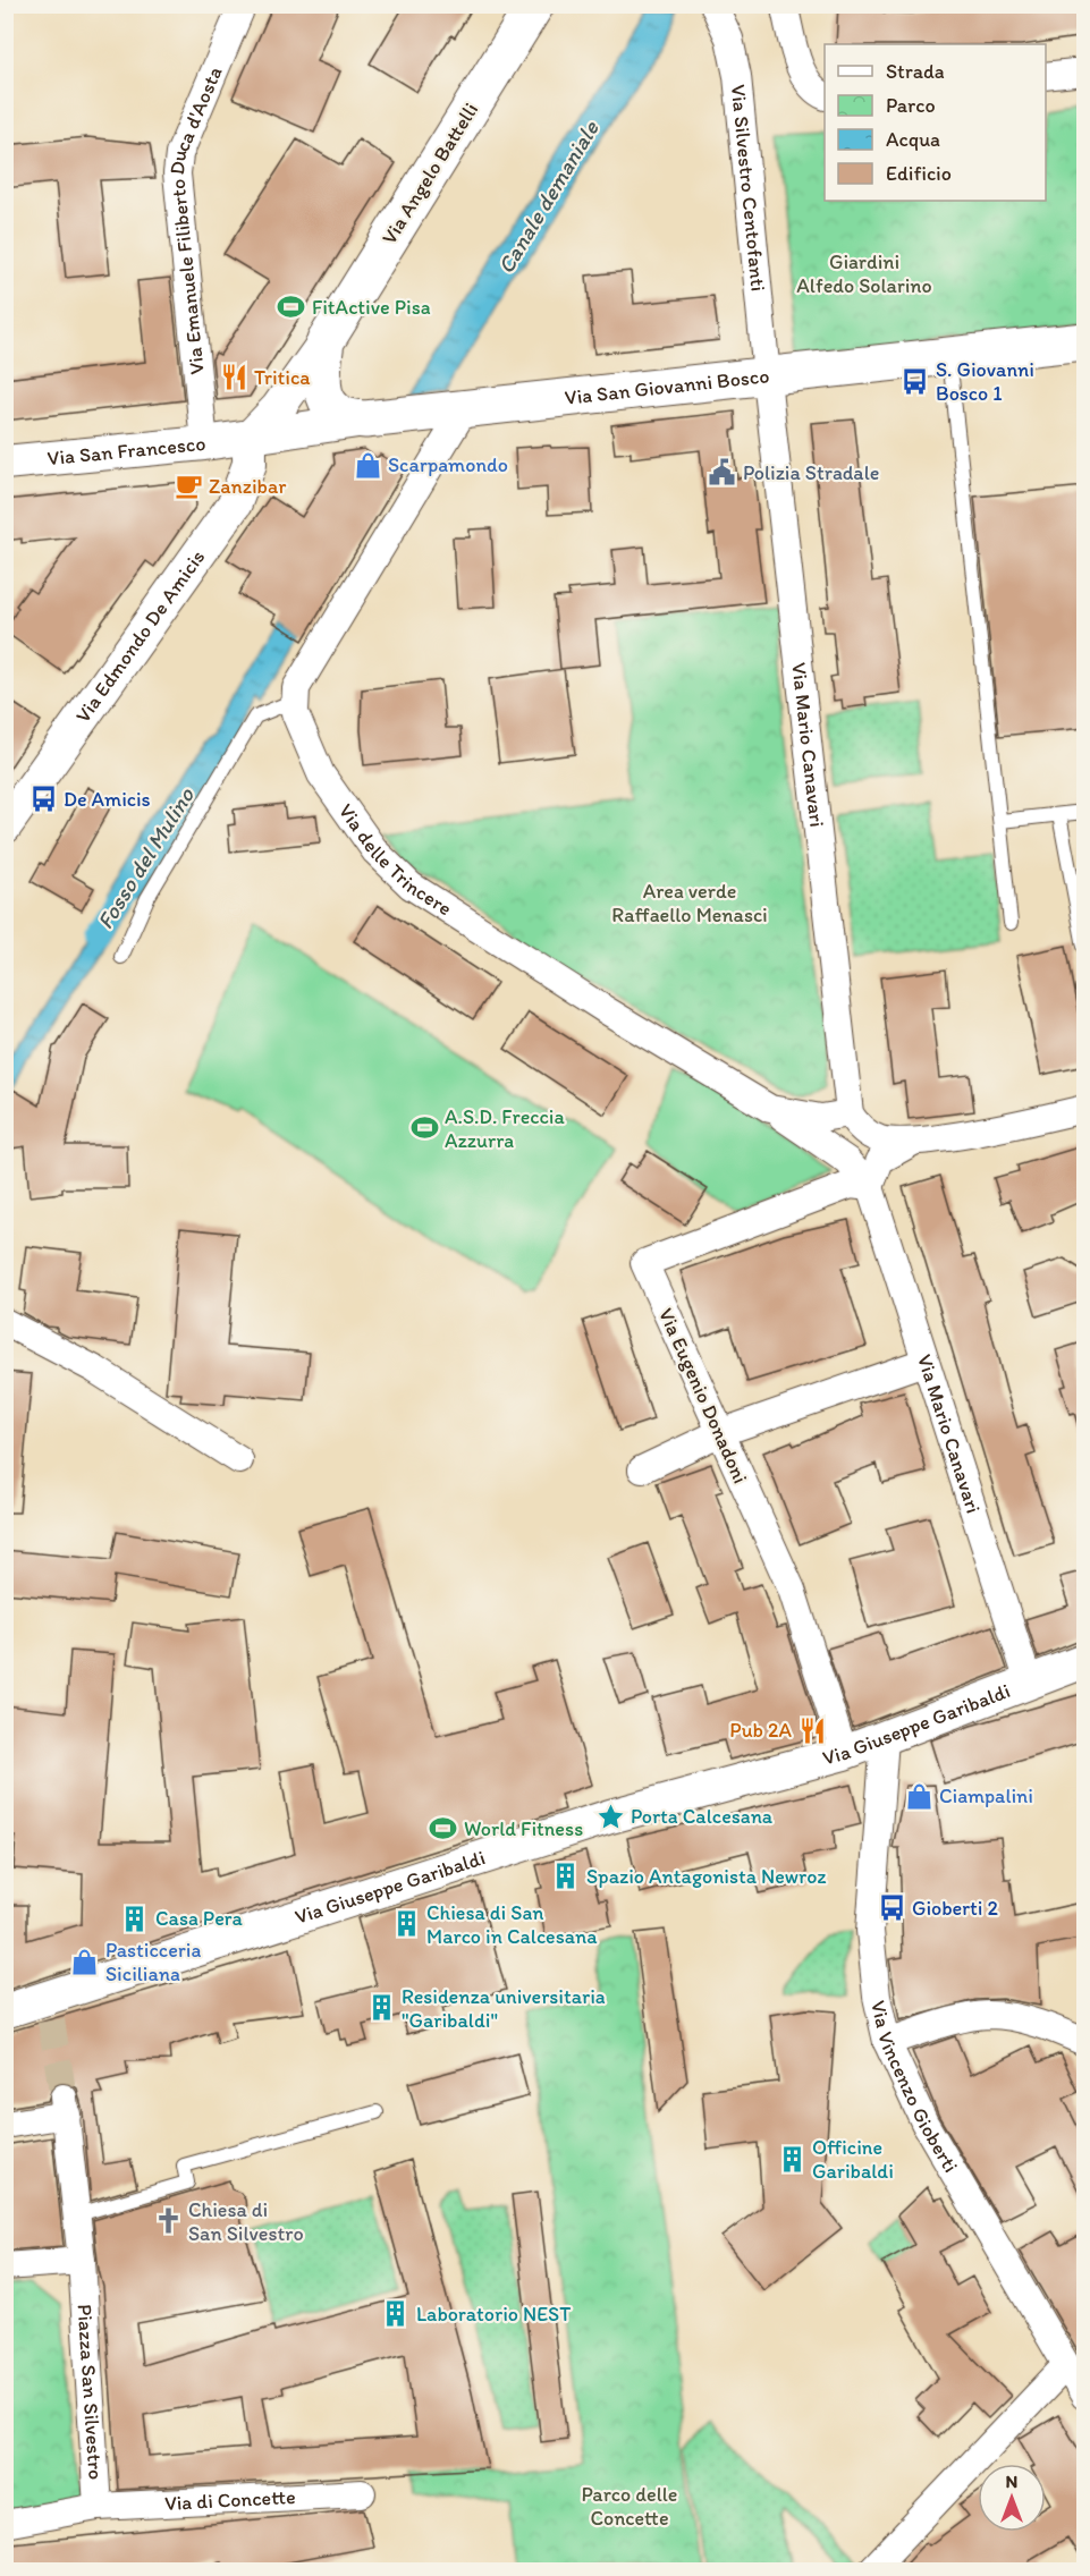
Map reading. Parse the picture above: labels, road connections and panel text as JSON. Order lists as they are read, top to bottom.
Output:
{
  "streets": {
    "main road": ["Via Angelo Battelli", "Via San Giovanni Bosco"],
    "street": [
      "Via Silvestro Centofanti",
      "Via Emanuele Filiberto Duca d'Aosta",
      "Via San Francesco",
      "Via Edmondo De Amicis",
      "Via Mario Canavari",
      "Via delle Trincere",
      "Via Eugenio Donadoni",
      "Via Giuseppe Garibaldi",
      "Via Vincenzo Gioberti",
      "Piazza San Silvestro",
      "Via di Concette"
    ]
  },
  "crossings": [
    ["Via Angelo Battelli", "Via San Giovanni Bosco"],
    ["Via Angelo Battelli", "Via San Francesco"],
    ["Via Angelo Battelli", "Via Edmondo De Amicis"],
    ["Via Silvestro Centofanti", "Via San Giovanni Bosco"],
    ["Via Silvestro Centofanti", "Via Mario Canavari"],
    ["Via Emanuele Filiberto Duca d'Aosta", "Via San Francesco"],
    ["Via San Giovanni Bosco", "Via San Francesco"],
    ["Via San Giovanni Bosco", "Via Edmondo De Amicis"],
    ["Via San Giovanni Bosco", "Via Mario Canavari"],
    ["Via San Francesco", "Via Edmondo De Amicis"],
    ["Via Mario Canavari", "Via delle Trincere"],
    ["Via Mario Canavari", "Via Eugenio Donadoni"],
    ["Via Mario Canavari", "Via Giuseppe Garibaldi"],
    ["Via Eugenio Donadoni", "Via Giuseppe Garibaldi"],
    ["Via Giuseppe Garibaldi", "Via Vincenzo Gioberti"],
    ["Piazza San Silvestro", "Via di Concette"]
  ],
  "water": ["Canale demaniale", "Fosso del Mulino"],
  "parks": ["Giardini Alfedo Solarino", "Area verde Raffaello Menasci", "Parco delle Concette"],
  "places": {
    "sports": ["FitActive Pisa", "A.S.D. Freccia Azzurra", "World Fitness"],
    "restaurant": ["Tritica", "Pub 2A"],
    "bus stop": ["S. Giovanni Bosco 1", "De Amicis", "Gioberti 2"],
    "shop": ["Scarpamondo", "Ciampalini", "Pasticceria Siciliana"],
    "public building": ["Polizia Stradale"],
    "cafe": ["Zanzibar"],
    "place": ["Porta Calcesana"],
    "building": [
      "Spazio Antagonista Newroz",
      "Casa Pera",
      "Chiesa di San Marco in Calcesana",
      "Residenza universitaria \"Garibaldi\"",
      "Officine Garibaldi",
      "Laboratorio NEST"
    ],
    "church": ["Chiesa di San Silvestro"]
  },
  "legend": [
    "Strada",
    "Parco",
    "Acqua",
    "Edificio"
  ],
  "north": "top"
}
